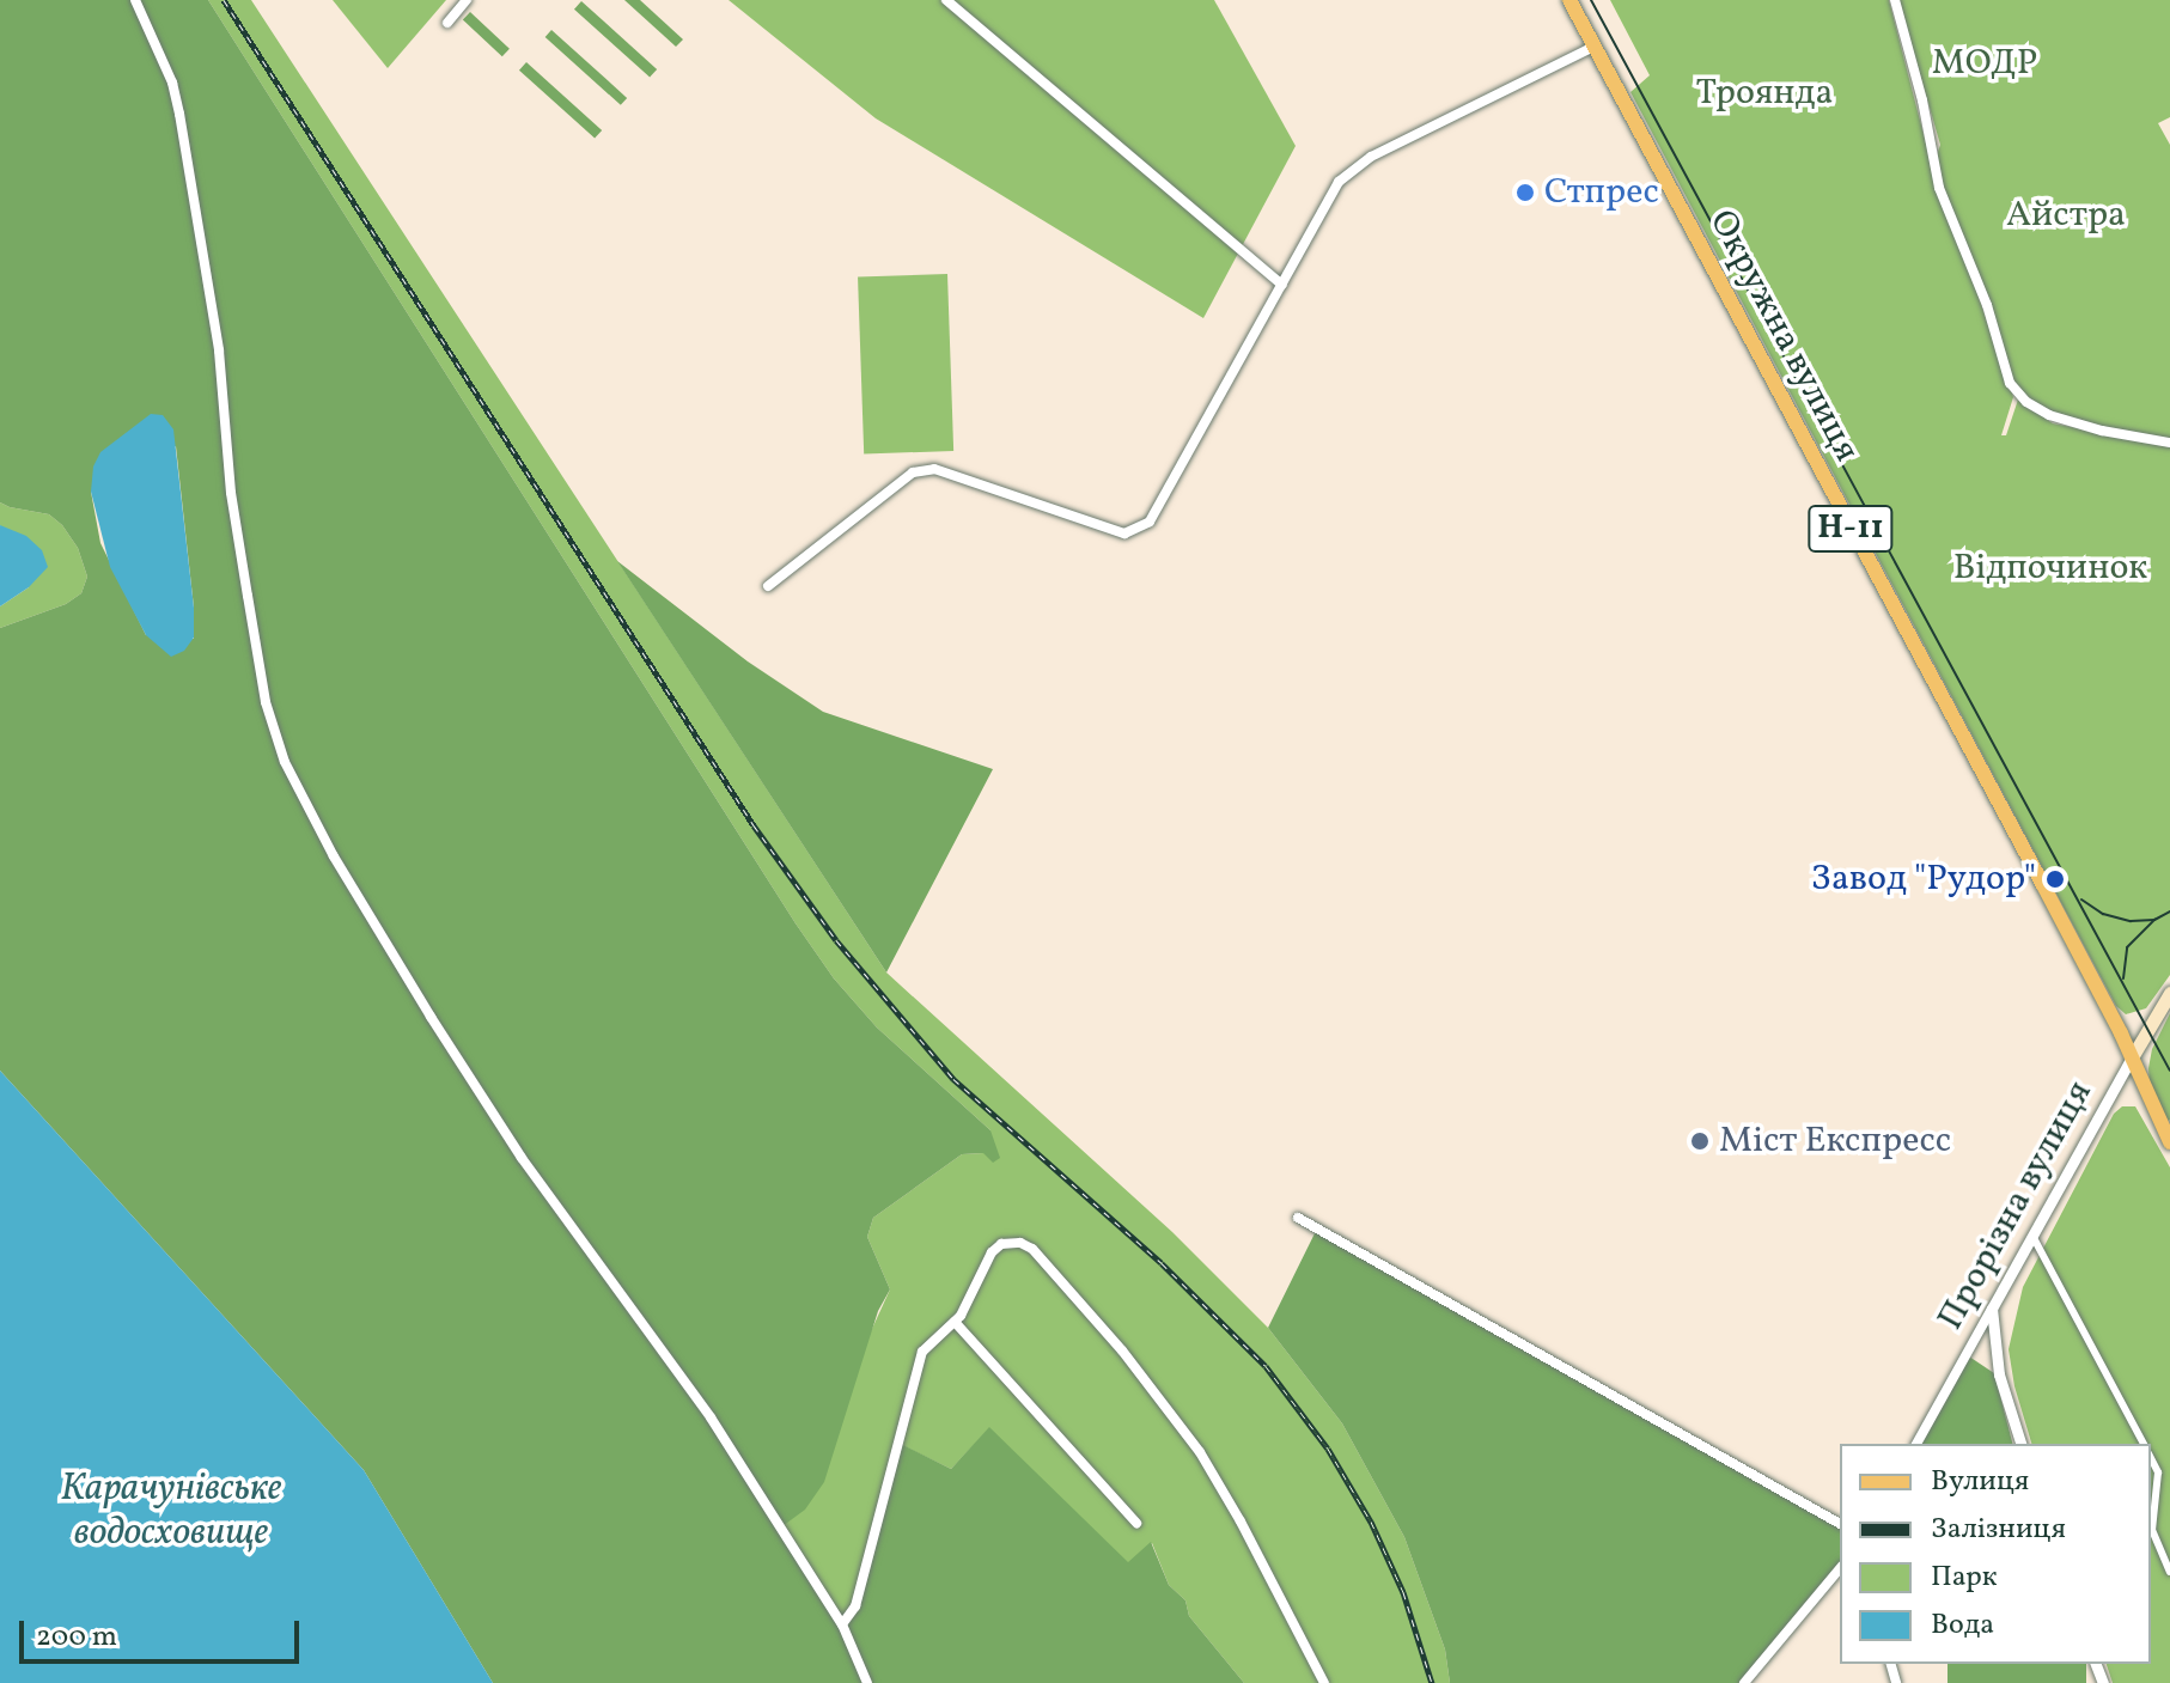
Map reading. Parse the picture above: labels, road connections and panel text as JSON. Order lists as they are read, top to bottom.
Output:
{
  "streets": {
    "main road": ["Окружна вулиця", "Н-11", "Прорізна вулиця"]
  },
  "crossings": [
    ["Окружна вулиця", "Н-11"],
    ["Окружна вулиця", "Прорізна вулиця"],
    ["Н-11", "Прорізна вулиця"]
  ],
  "water": ["Карачунівське водосховище"],
  "parks": [
    "МОДР",
    "Троянда",
    "Айстра",
    "Відпочинок"
  ],
  "places": ["Стпрес", "Завод \"Рудор\"", "Міст Експресс"],
  "legend": [
    "Вулиця",
    "Залізниця",
    "Парк",
    "Вода"
  ],
  "scale_bar": "200 m"
}
